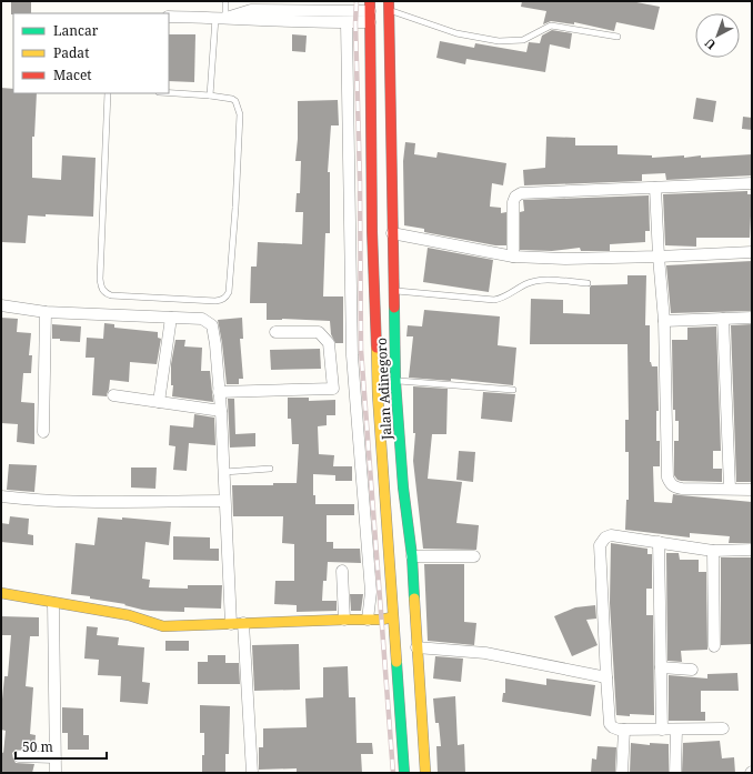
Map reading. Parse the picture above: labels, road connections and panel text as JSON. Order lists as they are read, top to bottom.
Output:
{
  "streets": {
    "main road": ["Jalan Adinegoro"]
  },
  "legend": ["Lancar", "Padat", "Macet"],
  "scale_bar": "50 m",
  "north": "bottom left"
}
